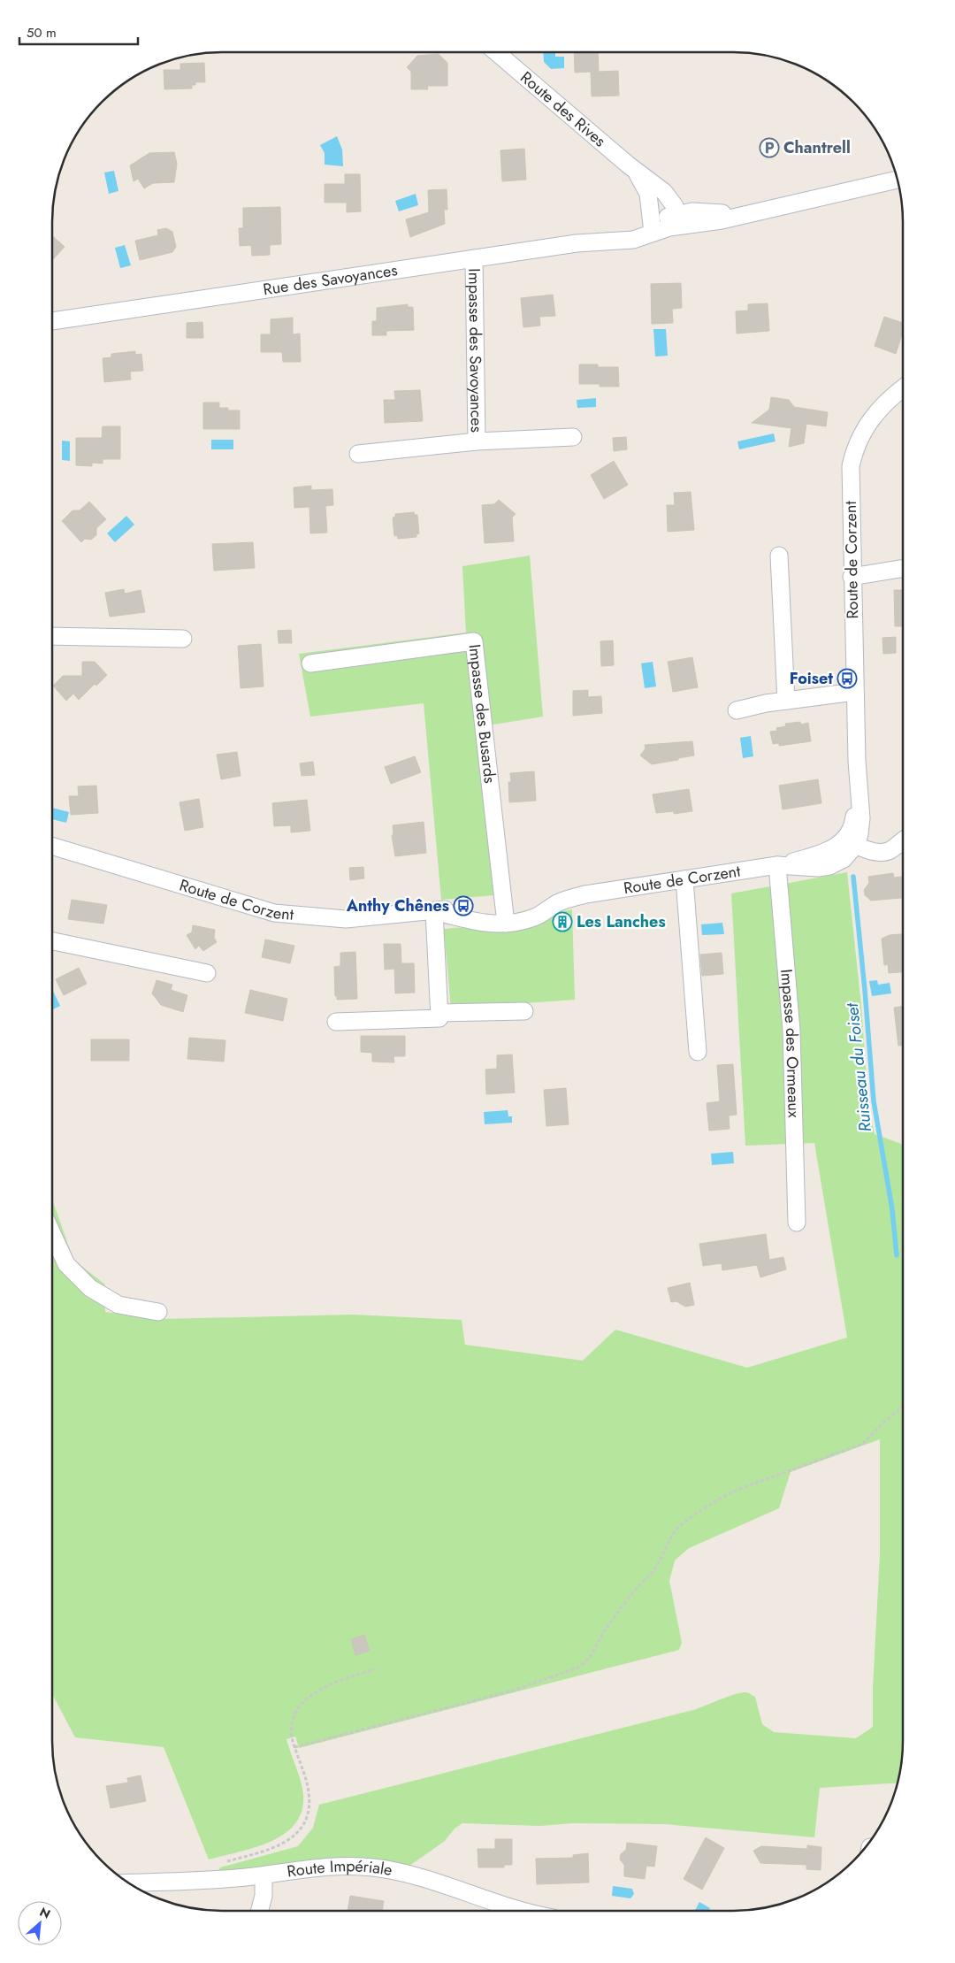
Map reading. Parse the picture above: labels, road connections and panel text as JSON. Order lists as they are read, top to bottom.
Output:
{
  "streets": {
    "street": [
      "Route des Rives",
      "Rue des Savoyances",
      "Impasse des Savoyances",
      "Route de Corzent",
      "Impasse des Busards",
      "Impasse des Ormeaux",
      "Route Impériale"
    ]
  },
  "crossings": [
    ["Route des Rives", "Rue des Savoyances"],
    ["Rue des Savoyances", "Impasse des Savoyances"],
    ["Route de Corzent", "Impasse des Busards"],
    ["Route de Corzent", "Impasse des Ormeaux"]
  ],
  "water": ["Ruisseau du Foiset"],
  "places": {
    "parking": ["Chantrell"],
    "bus stop": ["Foiset", "Anthy Chênes"],
    "building": ["Les Lanches"]
  },
  "scale_bar": "50 m",
  "north": "top right"
}
